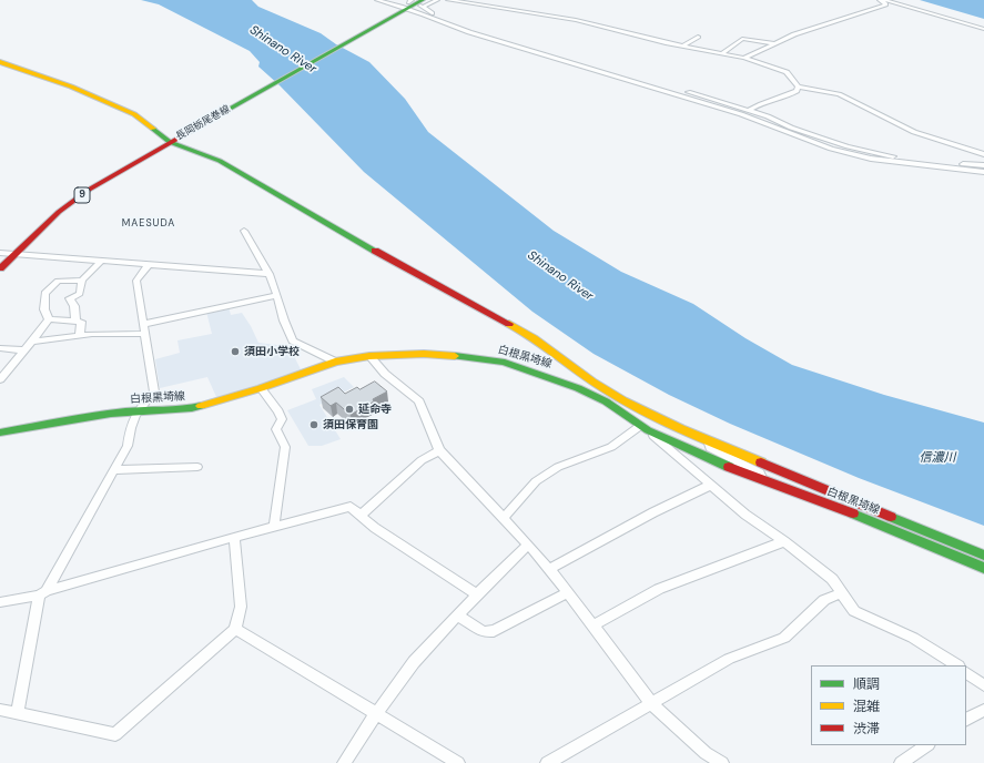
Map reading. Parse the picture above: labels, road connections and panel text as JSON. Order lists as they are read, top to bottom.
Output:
{
  "streets": {
    "main road": ["長岡栃尾巻線", "9", "白根黒埼線"]
  },
  "districts": ["MAESUDA"],
  "water": ["Shinano River", "信濃川"],
  "places": ["須田小学校", "延命寺", "須田保育園"],
  "legend": ["順調", "混雑", "渋滞"]
}
